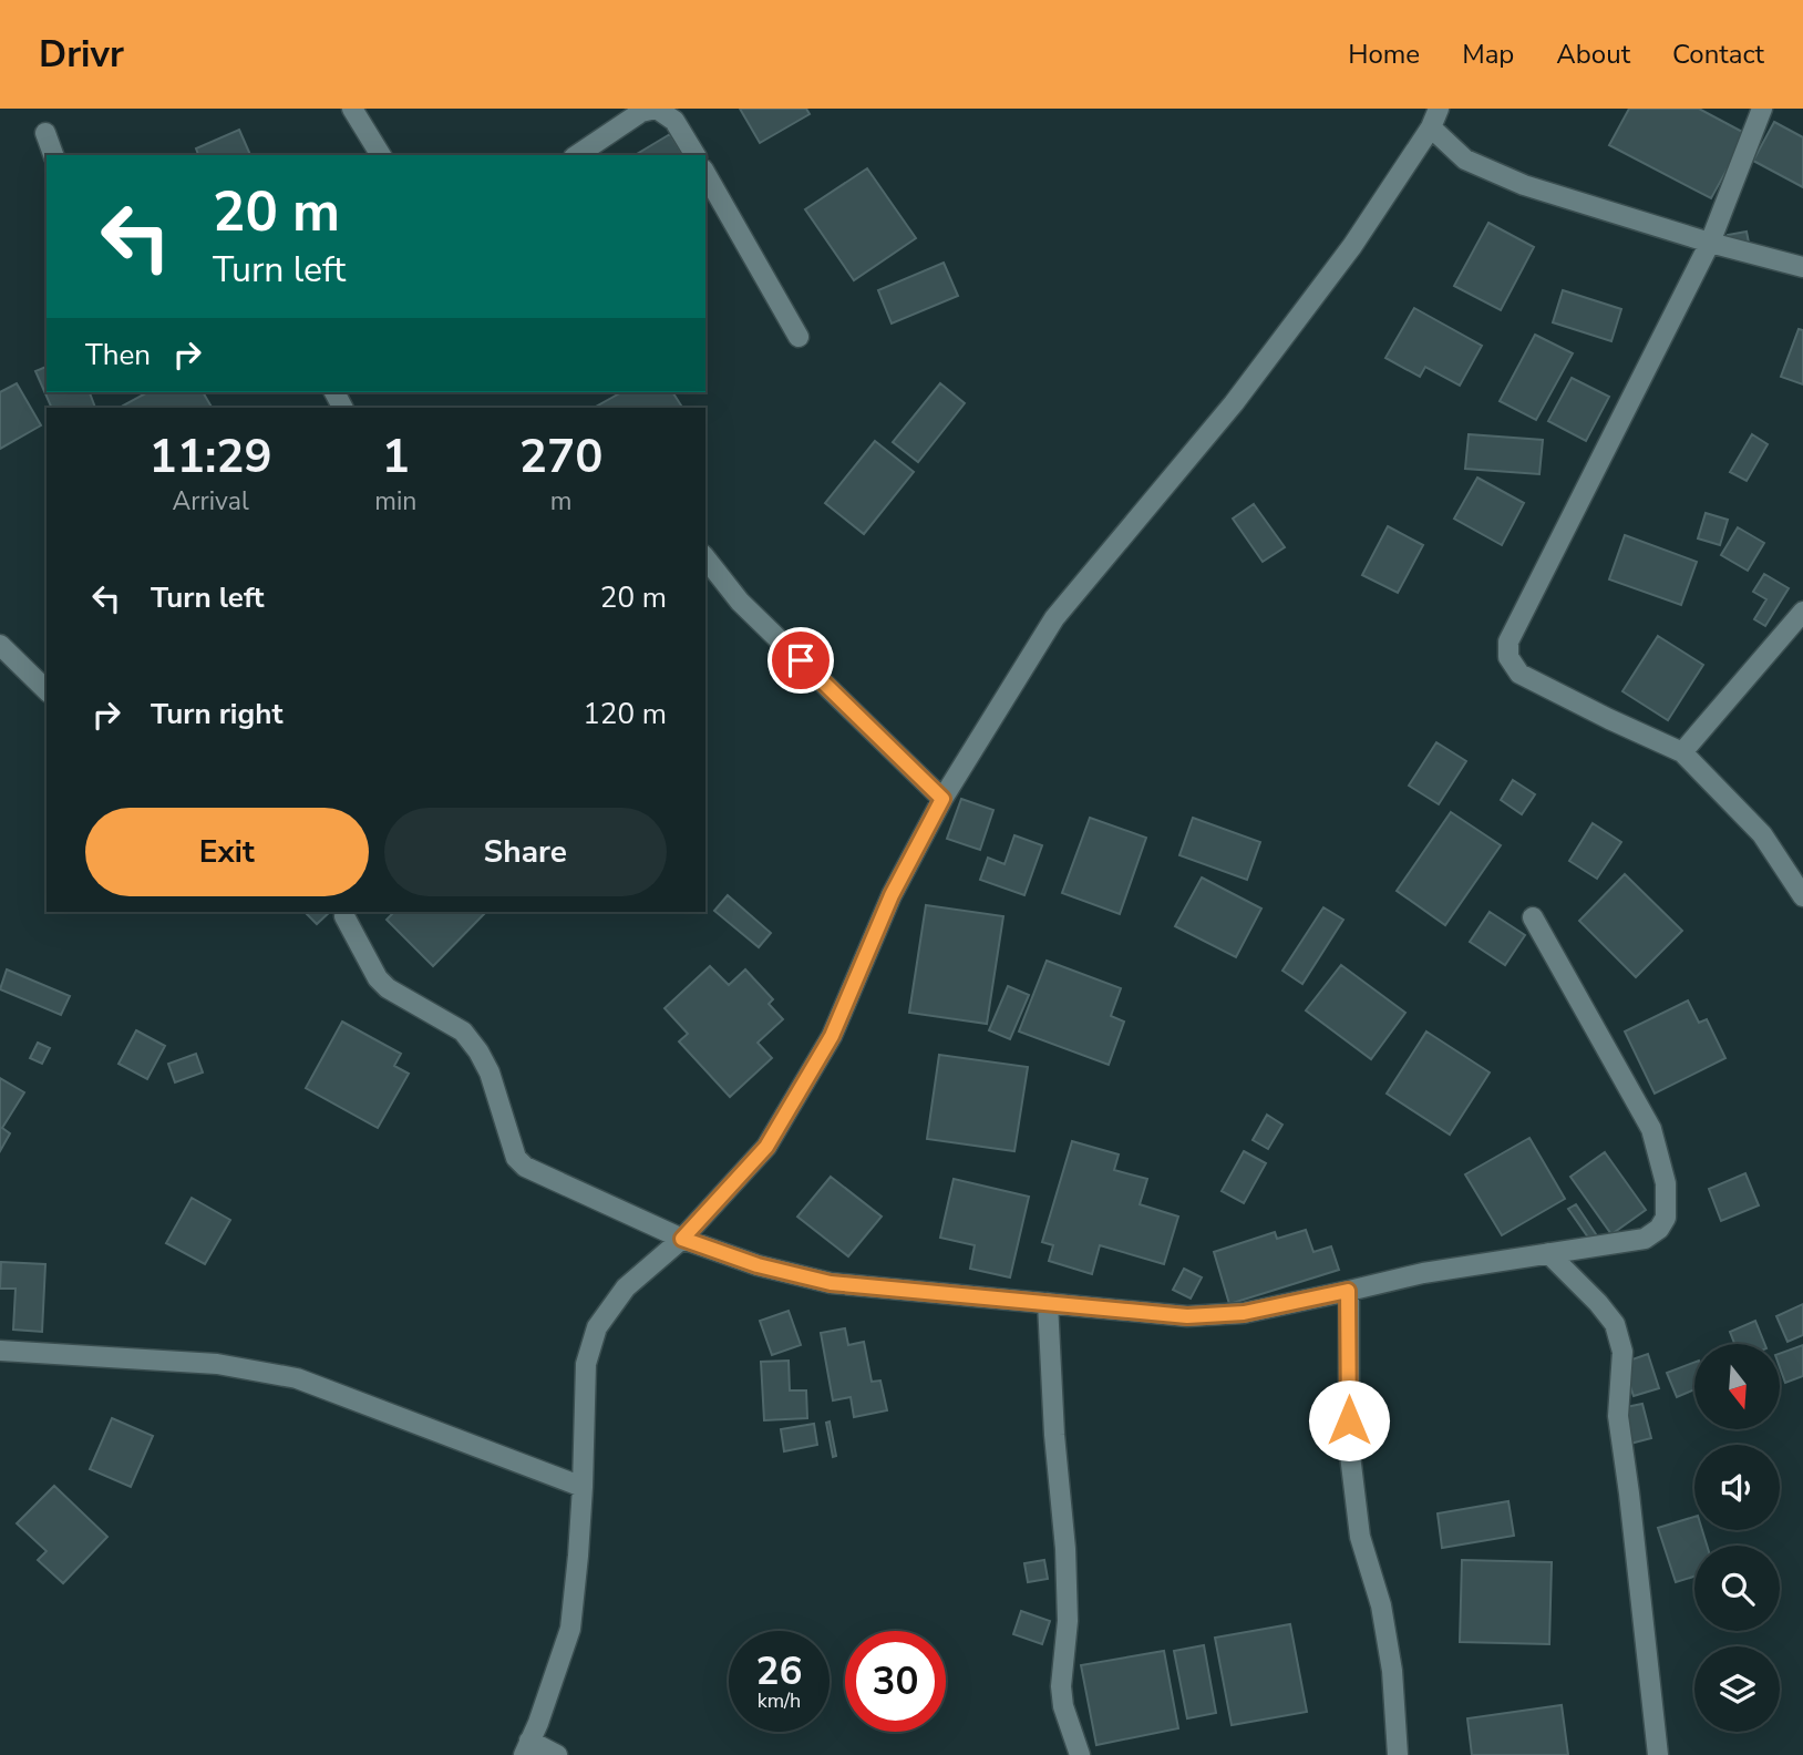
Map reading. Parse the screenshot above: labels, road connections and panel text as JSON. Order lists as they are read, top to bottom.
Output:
{
  "north": "bottom",
  "page": {
    "header": "Drivr",
    "nav": [
      "Home",
      "Map",
      "About",
      "Contact"
    ],
    "turn": ["20 m", "Turn left"],
    "then": "Then",
    "eta": [
      "11:29",
      "Arrival",
      "1",
      "min",
      "270",
      "m"
    ],
    "list": [
      {
        "name": "Turn left",
        "value": "20 m"
      },
      {
        "name": "Turn right",
        "value": "120 m"
      }
    ],
    "buttons": ["Exit", "Share"],
    "speed": "26 km/h",
    "limit": "30"
  }
}
